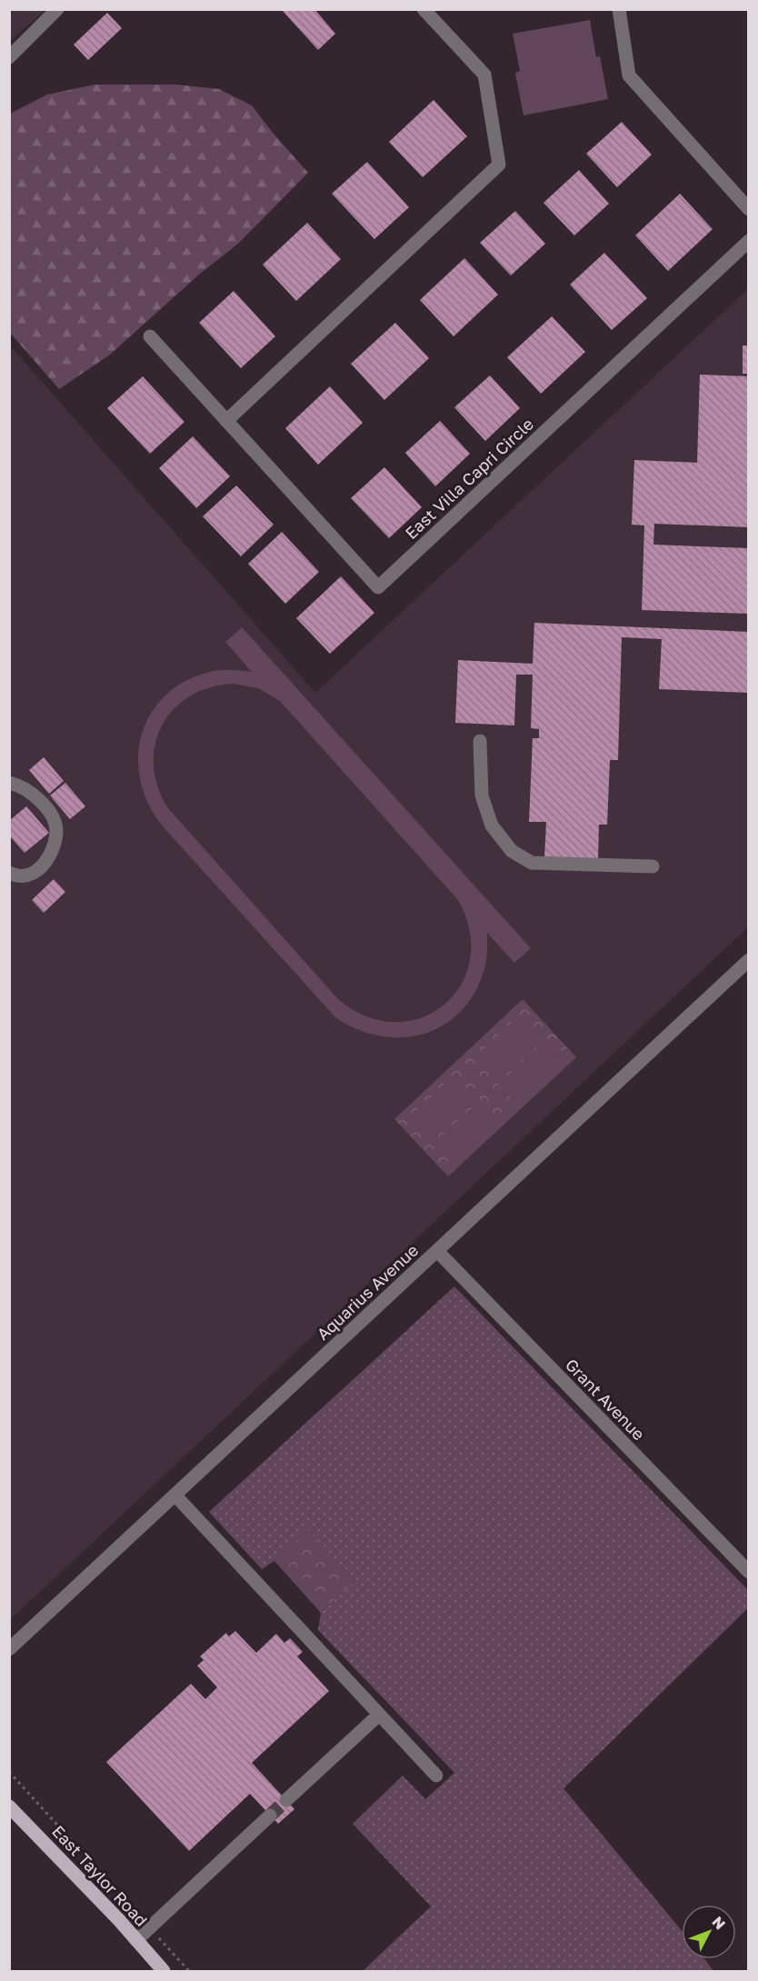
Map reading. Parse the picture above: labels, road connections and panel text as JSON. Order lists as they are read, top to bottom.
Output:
{
  "streets": {
    "main road": ["East Taylor Road"],
    "street": ["East Villa Capri Circle", "Aquarius Avenue", "Grant Avenue"]
  },
  "crossings": [
    ["Aquarius Avenue", "Grant Avenue"]
  ],
  "north": "top right"
}
